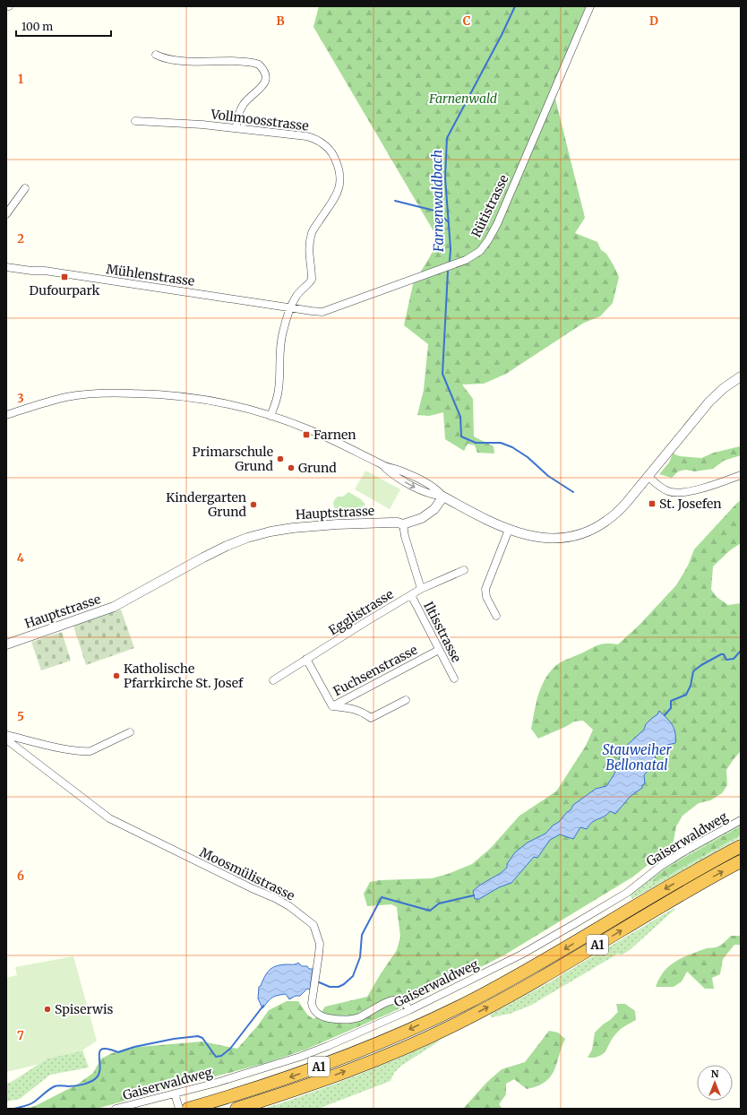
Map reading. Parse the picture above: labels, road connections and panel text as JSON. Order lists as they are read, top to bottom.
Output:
{
  "streets": {
    "highway": ["A1"],
    "street": [
      "Vollmoosstrasse",
      "Rütistrasse",
      "Mühlenstrasse",
      "Hauptstrasse",
      "Egglistrasse",
      "Iltisstrasse",
      "Fuchsenstrasse",
      "Gaiserwaldweg",
      "Moosmülistrasse"
    ]
  },
  "crossings": [
    ["Vollmoosstrasse", "Rütistrasse"],
    ["Vollmoosstrasse", "Mühlenstrasse"],
    ["Rütistrasse", "Mühlenstrasse"],
    ["Hauptstrasse", "Iltisstrasse"],
    ["Egglistrasse", "Iltisstrasse"],
    ["Egglistrasse", "Fuchsenstrasse"],
    ["Iltisstrasse", "Fuchsenstrasse"],
    ["Gaiserwaldweg", "Moosmülistrasse"]
  ],
  "water": ["Farnenwaldbach", "Stauweiher Bellonatal"],
  "parks": ["Farnenwald"],
  "places": {
    "transit": ["Dufourpark", "Farnen", "St. Josefen"],
    "other": [
      "Primarschule Grund",
      "Grund",
      "Kindergarten Grund",
      "Katholische Pfarrkirche St. Josef",
      "Spiserwis"
    ]
  },
  "scale_bar": "100 m",
  "north": "top",
  "grid": {
    "columns": ["B", "C", "D"],
    "rows": [
      "1",
      "2",
      "3",
      "4",
      "5",
      "6",
      "7"
    ]
  }
}
